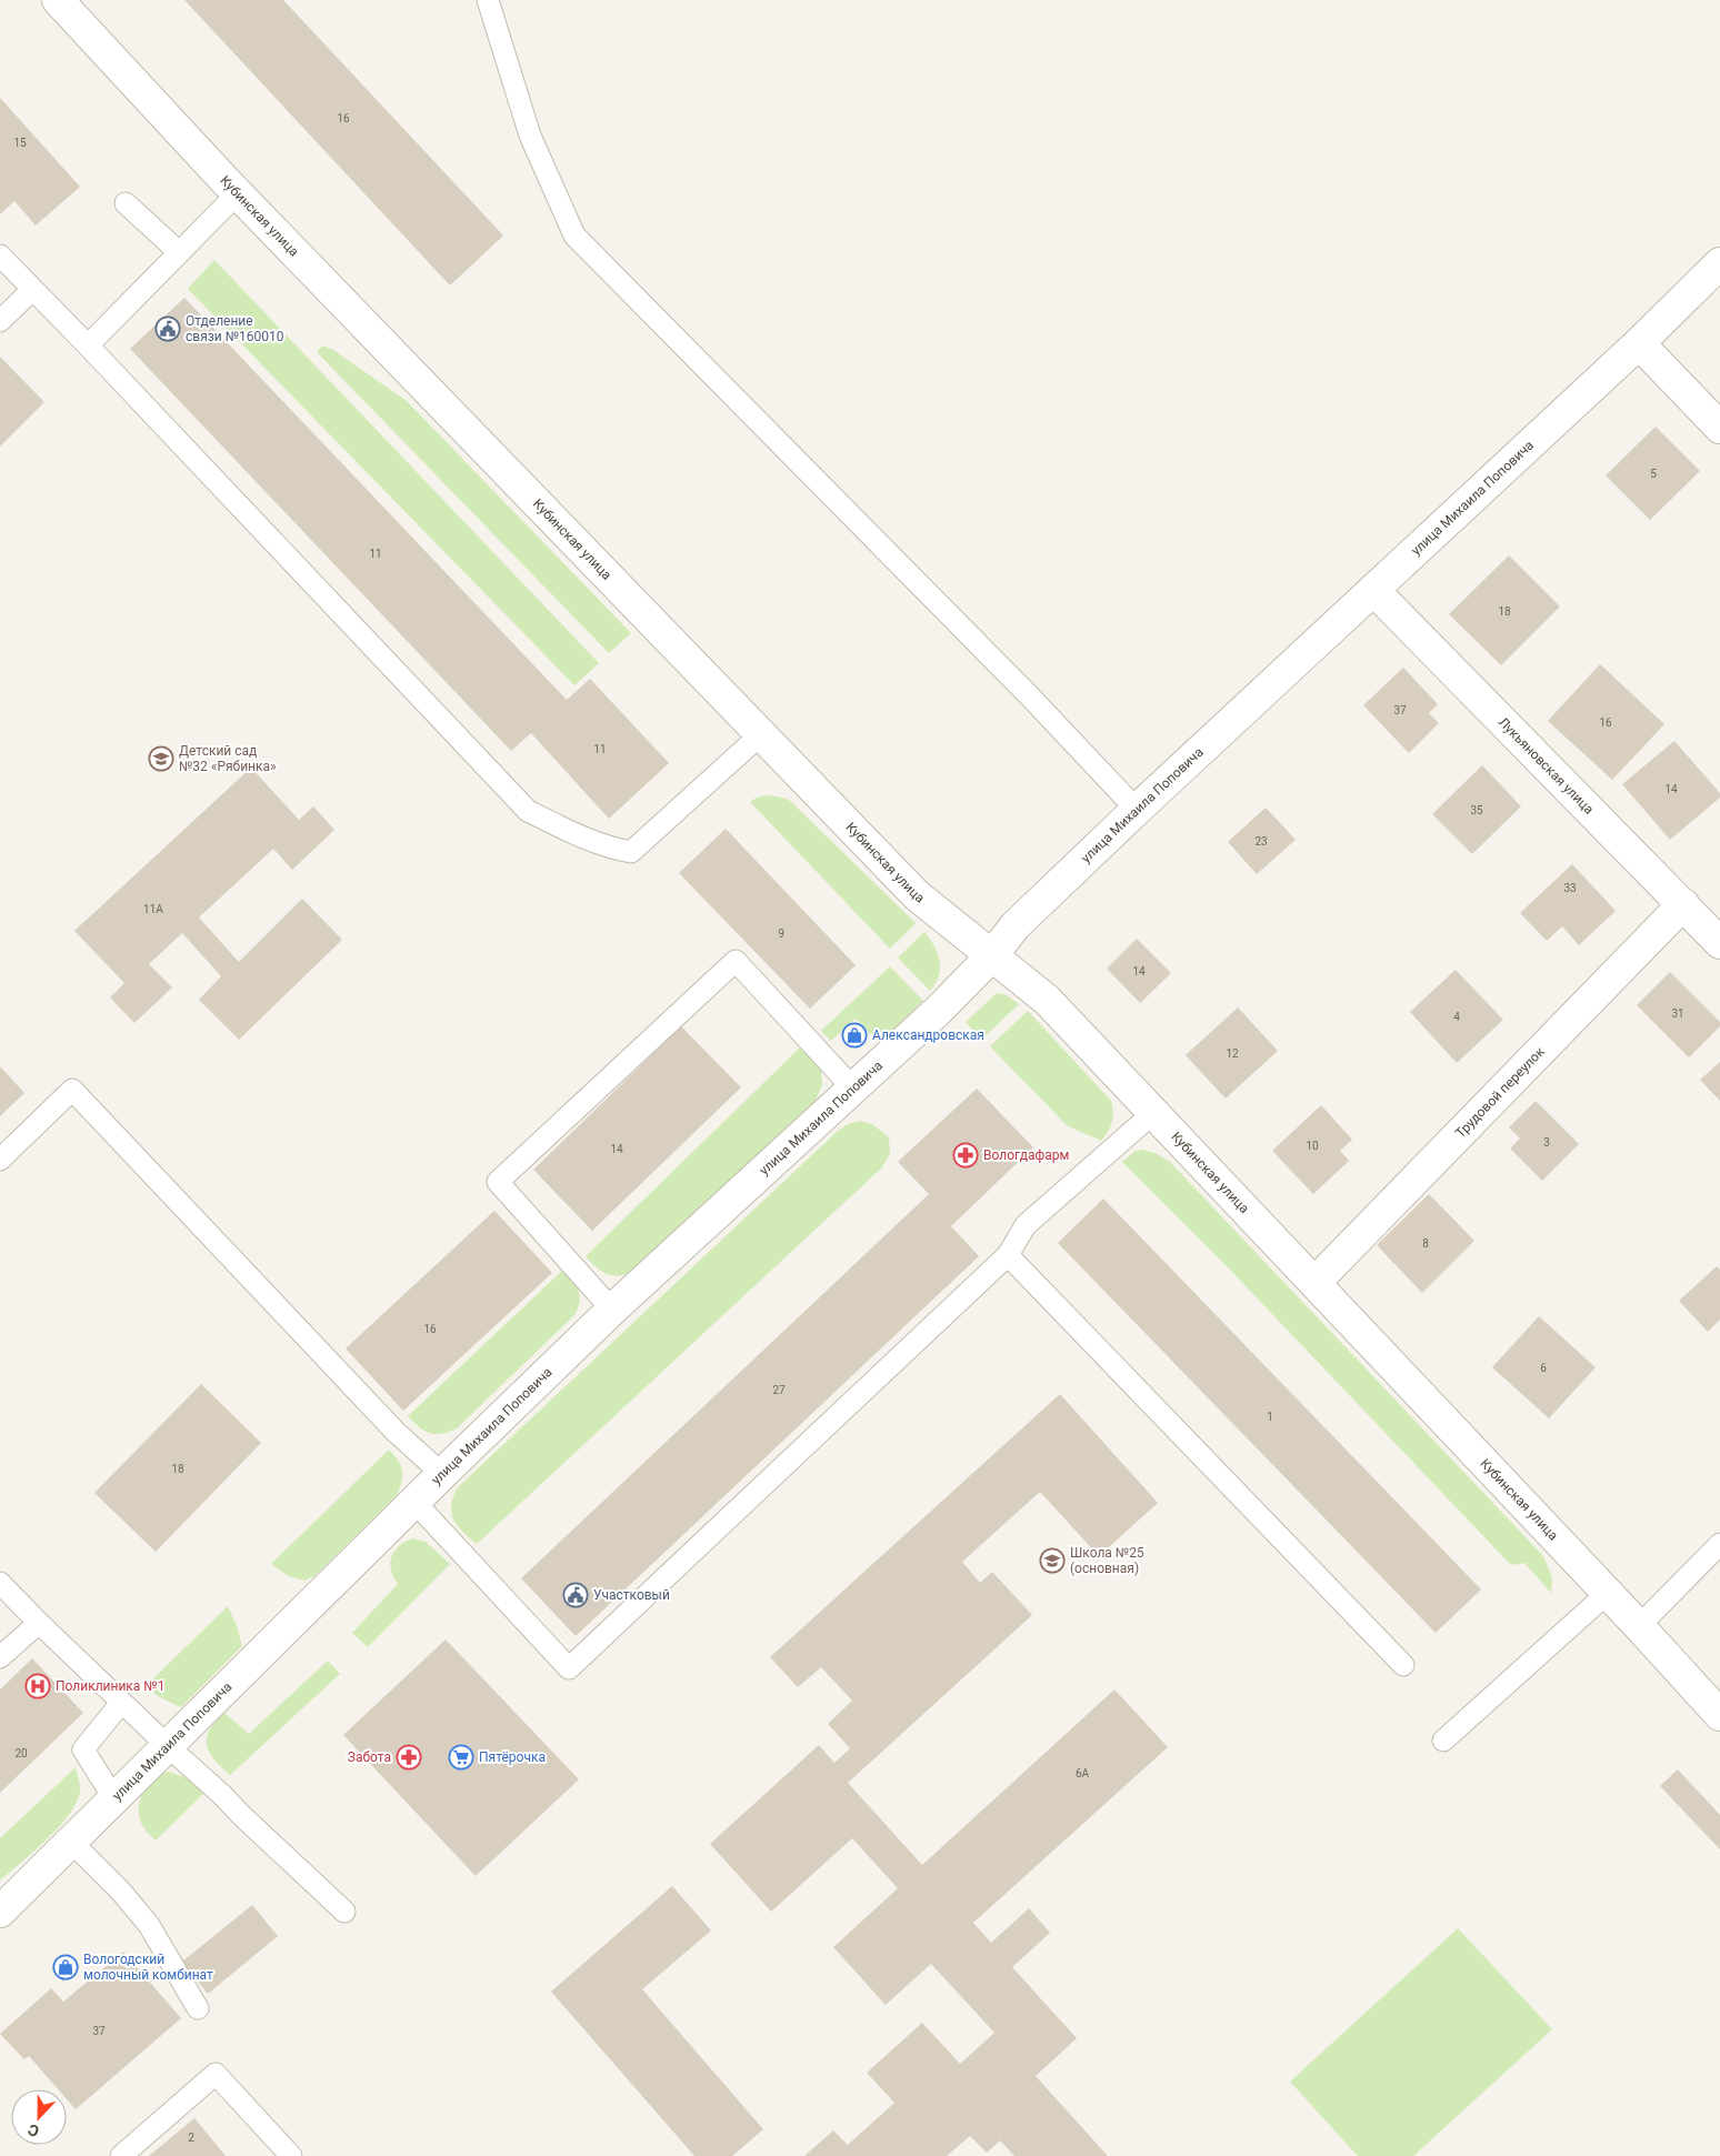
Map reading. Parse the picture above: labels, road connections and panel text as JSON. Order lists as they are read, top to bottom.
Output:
{
  "streets": {
    "street": [
      "Кубинская улица",
      "улица Михаила Поповича",
      "Лукьяновская улица",
      "Трудовой переулок"
    ]
  },
  "crossings": [
    ["Кубинская улица", "улица Михаила Поповича"],
    ["Кубинская улица", "Трудовой переулок"],
    ["улица Михаила Поповича", "Лукьяновская улица"],
    ["Лукьяновская улица", "Трудовой переулок"]
  ],
  "places": {
    "public building": ["Отделение связи №160010", "Участковый"],
    "school or university": ["Детский сад №32 «Рябинка»", "Школа №25 (основная)"],
    "shop": ["Александровская", "Вологодский молочный комбинат"],
    "pharmacy": ["Вологдафарм", "Забота"],
    "hospital": ["Поликлиника №1"],
    "supermarket": ["Пятёрочка"]
  },
  "house_numbers": [
    "16",
    "15",
    "5",
    "11",
    "18",
    "37",
    "16",
    "11",
    "14",
    "35",
    "23",
    "33",
    "11А",
    "9",
    "14",
    "31",
    "4",
    "12",
    "3",
    "10",
    "14",
    "8",
    "16",
    "6",
    "27",
    "1",
    "18",
    "20",
    "6А",
    "37",
    "2"
  ],
  "north": "bottom"
}
